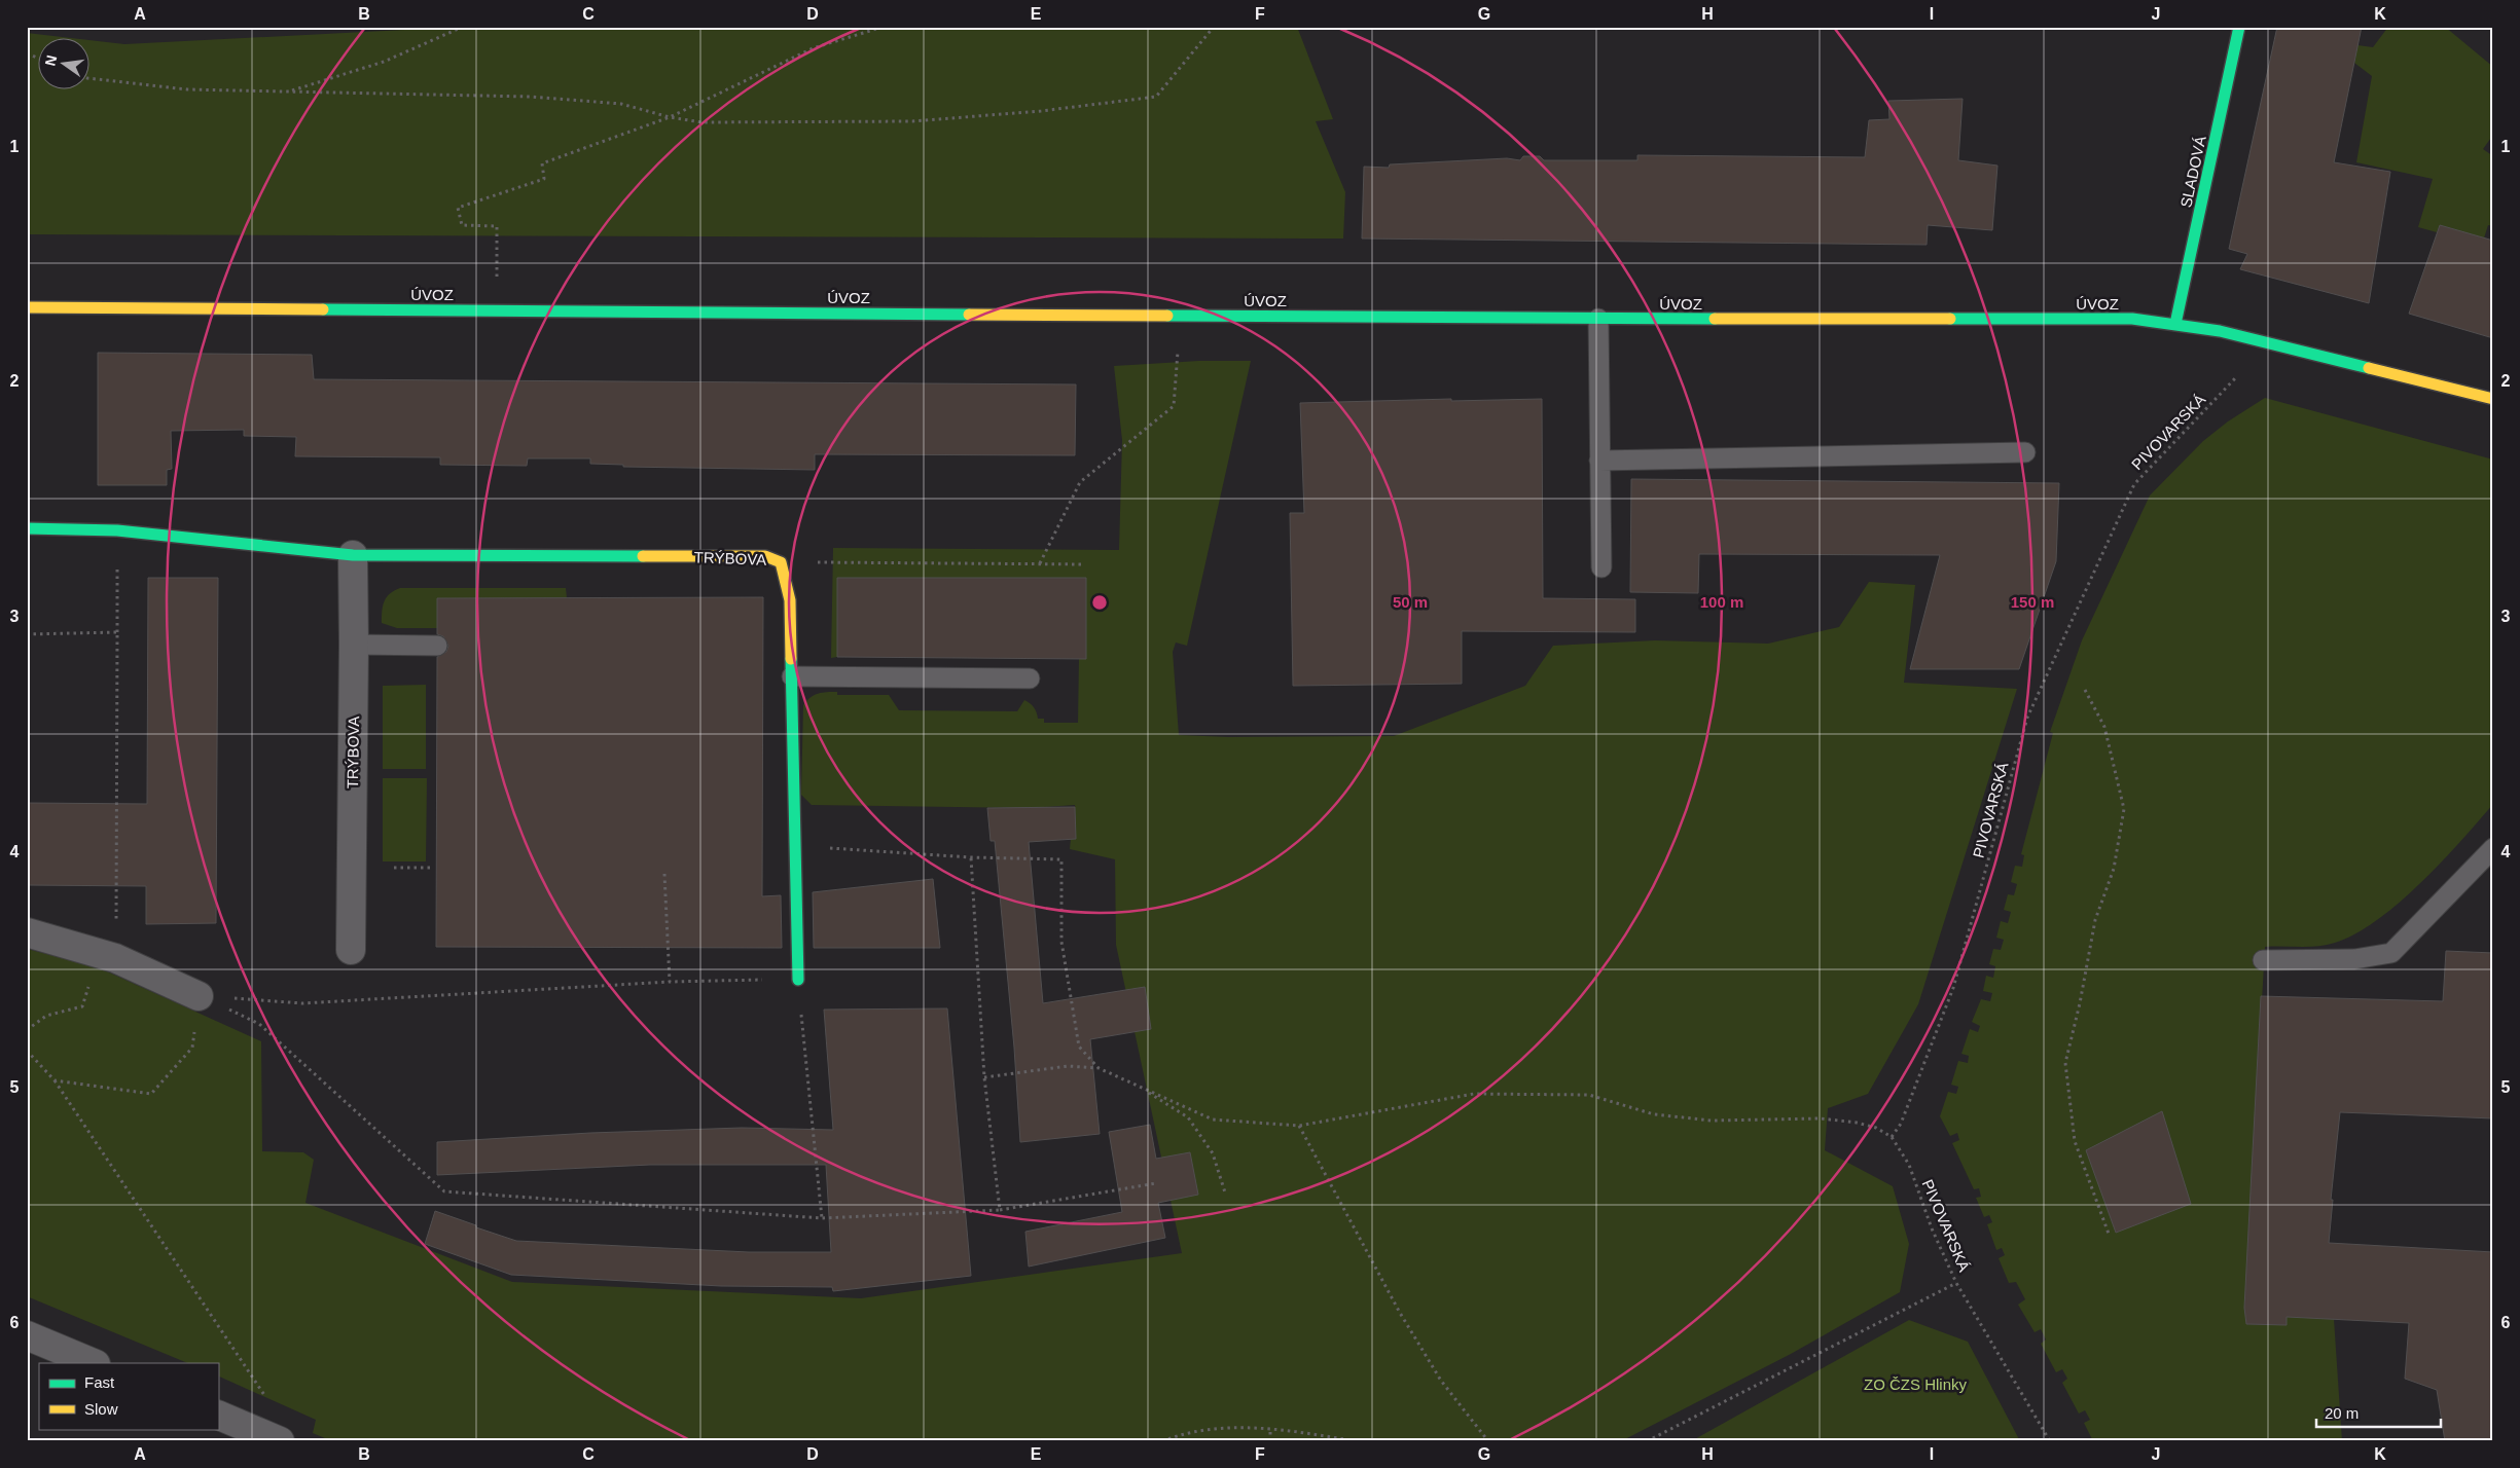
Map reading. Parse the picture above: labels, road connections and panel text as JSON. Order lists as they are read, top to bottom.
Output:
{
  "streets": {
    "main road": ["SLADOVÁ", "ÚVOZ", "TRÝBOVA"],
    "path": ["PIVOVARSKÁ"]
  },
  "crossings": [
    ["SLADOVÁ", "ÚVOZ"]
  ],
  "parks": ["ZO ČZS Hlinky"],
  "legend": ["Fast", "Slow"],
  "scale_bar": "20 m",
  "north": "left",
  "grid": {
    "columns": [
      "A",
      "B",
      "C",
      "D",
      "E",
      "F",
      "G",
      "H",
      "I",
      "J",
      "K"
    ],
    "rows": [
      "1",
      "2",
      "3",
      "4",
      "5",
      "6"
    ]
  },
  "rings": ["50 m", "100 m", "150 m"]
}
